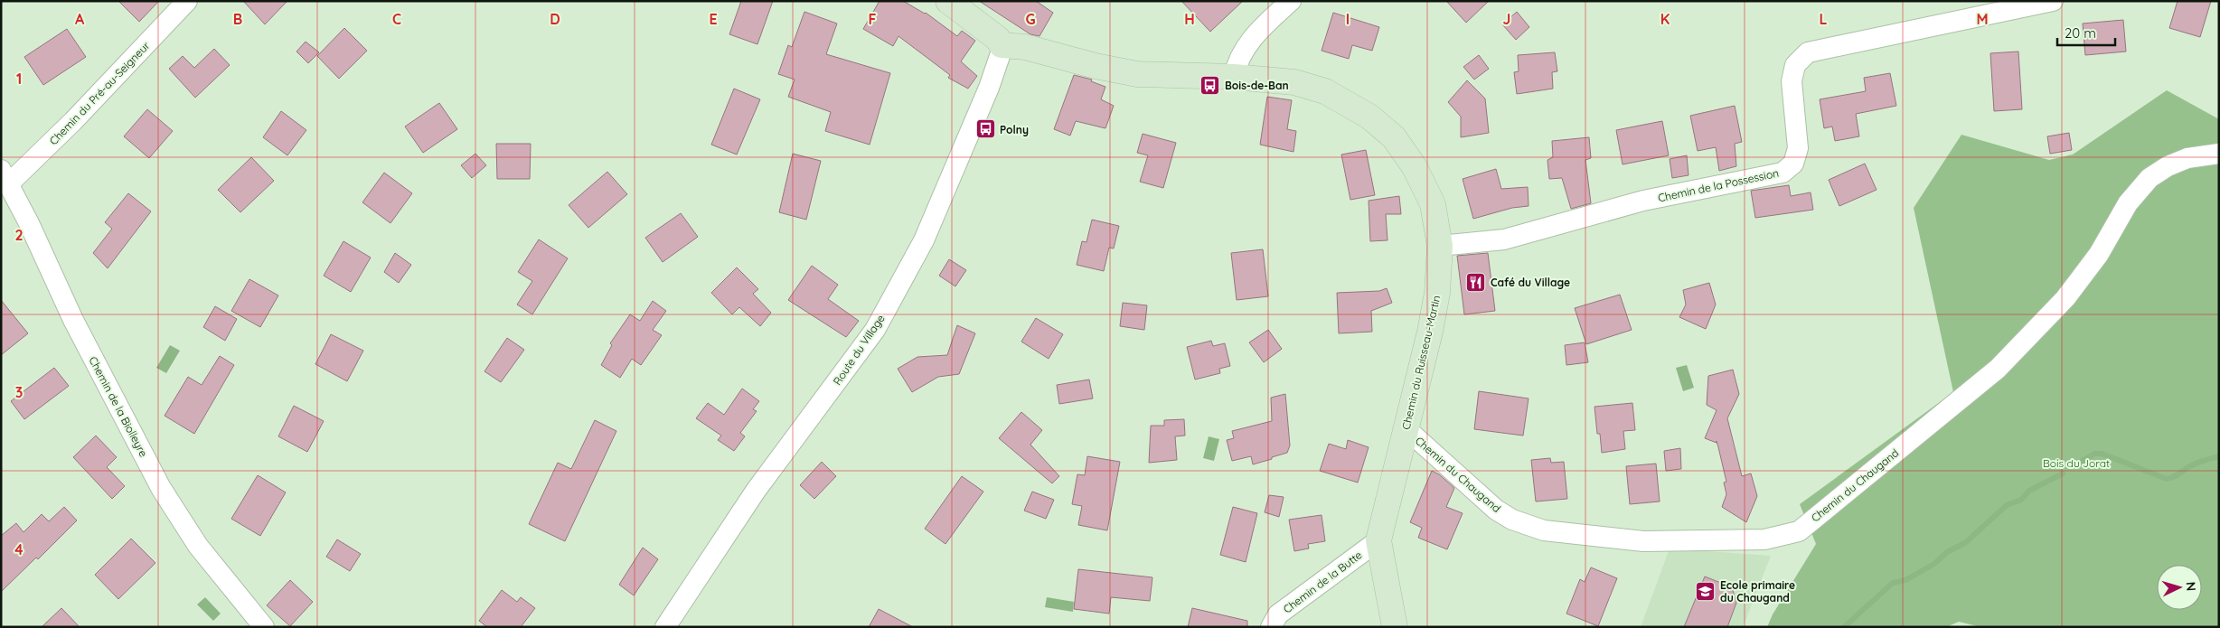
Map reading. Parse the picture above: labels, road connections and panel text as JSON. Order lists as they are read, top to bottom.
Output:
{
  "streets": {
    "street": [
      "Chemin du Pré-au-Seigneur",
      "Chemin de la Possession",
      "Route du Village",
      "Chemin du Ruisseau-Martin",
      "Chemin de la Biolleyre",
      "Chemin du Chaugand",
      "Chemin de la Butte"
    ]
  },
  "crossings": [
    ["Chemin du Pré-au-Seigneur", "Chemin de la Biolleyre"],
    ["Chemin de la Possession", "Chemin du Ruisseau-Martin"],
    ["Route du Village", "Chemin du Ruisseau-Martin"],
    ["Chemin du Ruisseau-Martin", "Chemin du Chaugand"],
    ["Chemin du Ruisseau-Martin", "Chemin de la Butte"]
  ],
  "parks": ["Bois du Jorat"],
  "places": {
    "bus stop": ["Bois-de-Ban", "Polny"],
    "restaurant": ["Café du Village"],
    "school or university": ["Ecole primaire du Chaugand"]
  },
  "scale_bar": "20 m",
  "north": "right",
  "grid": {
    "columns": [
      "A",
      "B",
      "C",
      "D",
      "E",
      "F",
      "G",
      "H",
      "I",
      "J",
      "K",
      "L",
      "M"
    ],
    "rows": [
      "1",
      "2",
      "3",
      "4"
    ]
  }
}
